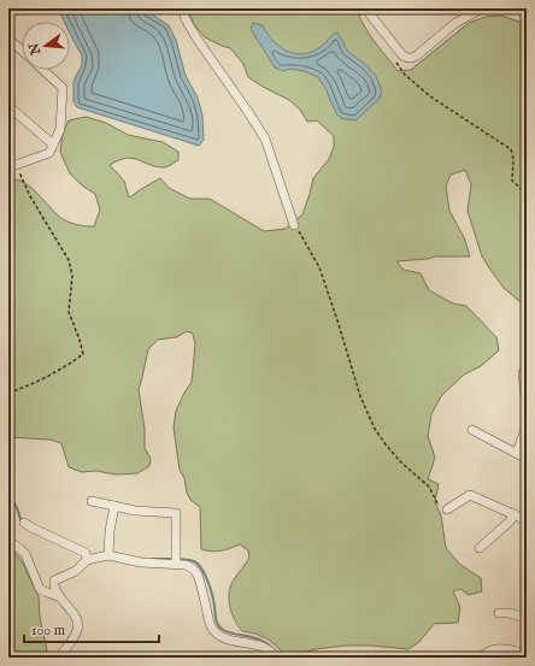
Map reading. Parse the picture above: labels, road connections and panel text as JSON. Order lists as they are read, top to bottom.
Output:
{
  "scale_bar": "100 m",
  "north": "left"
}
